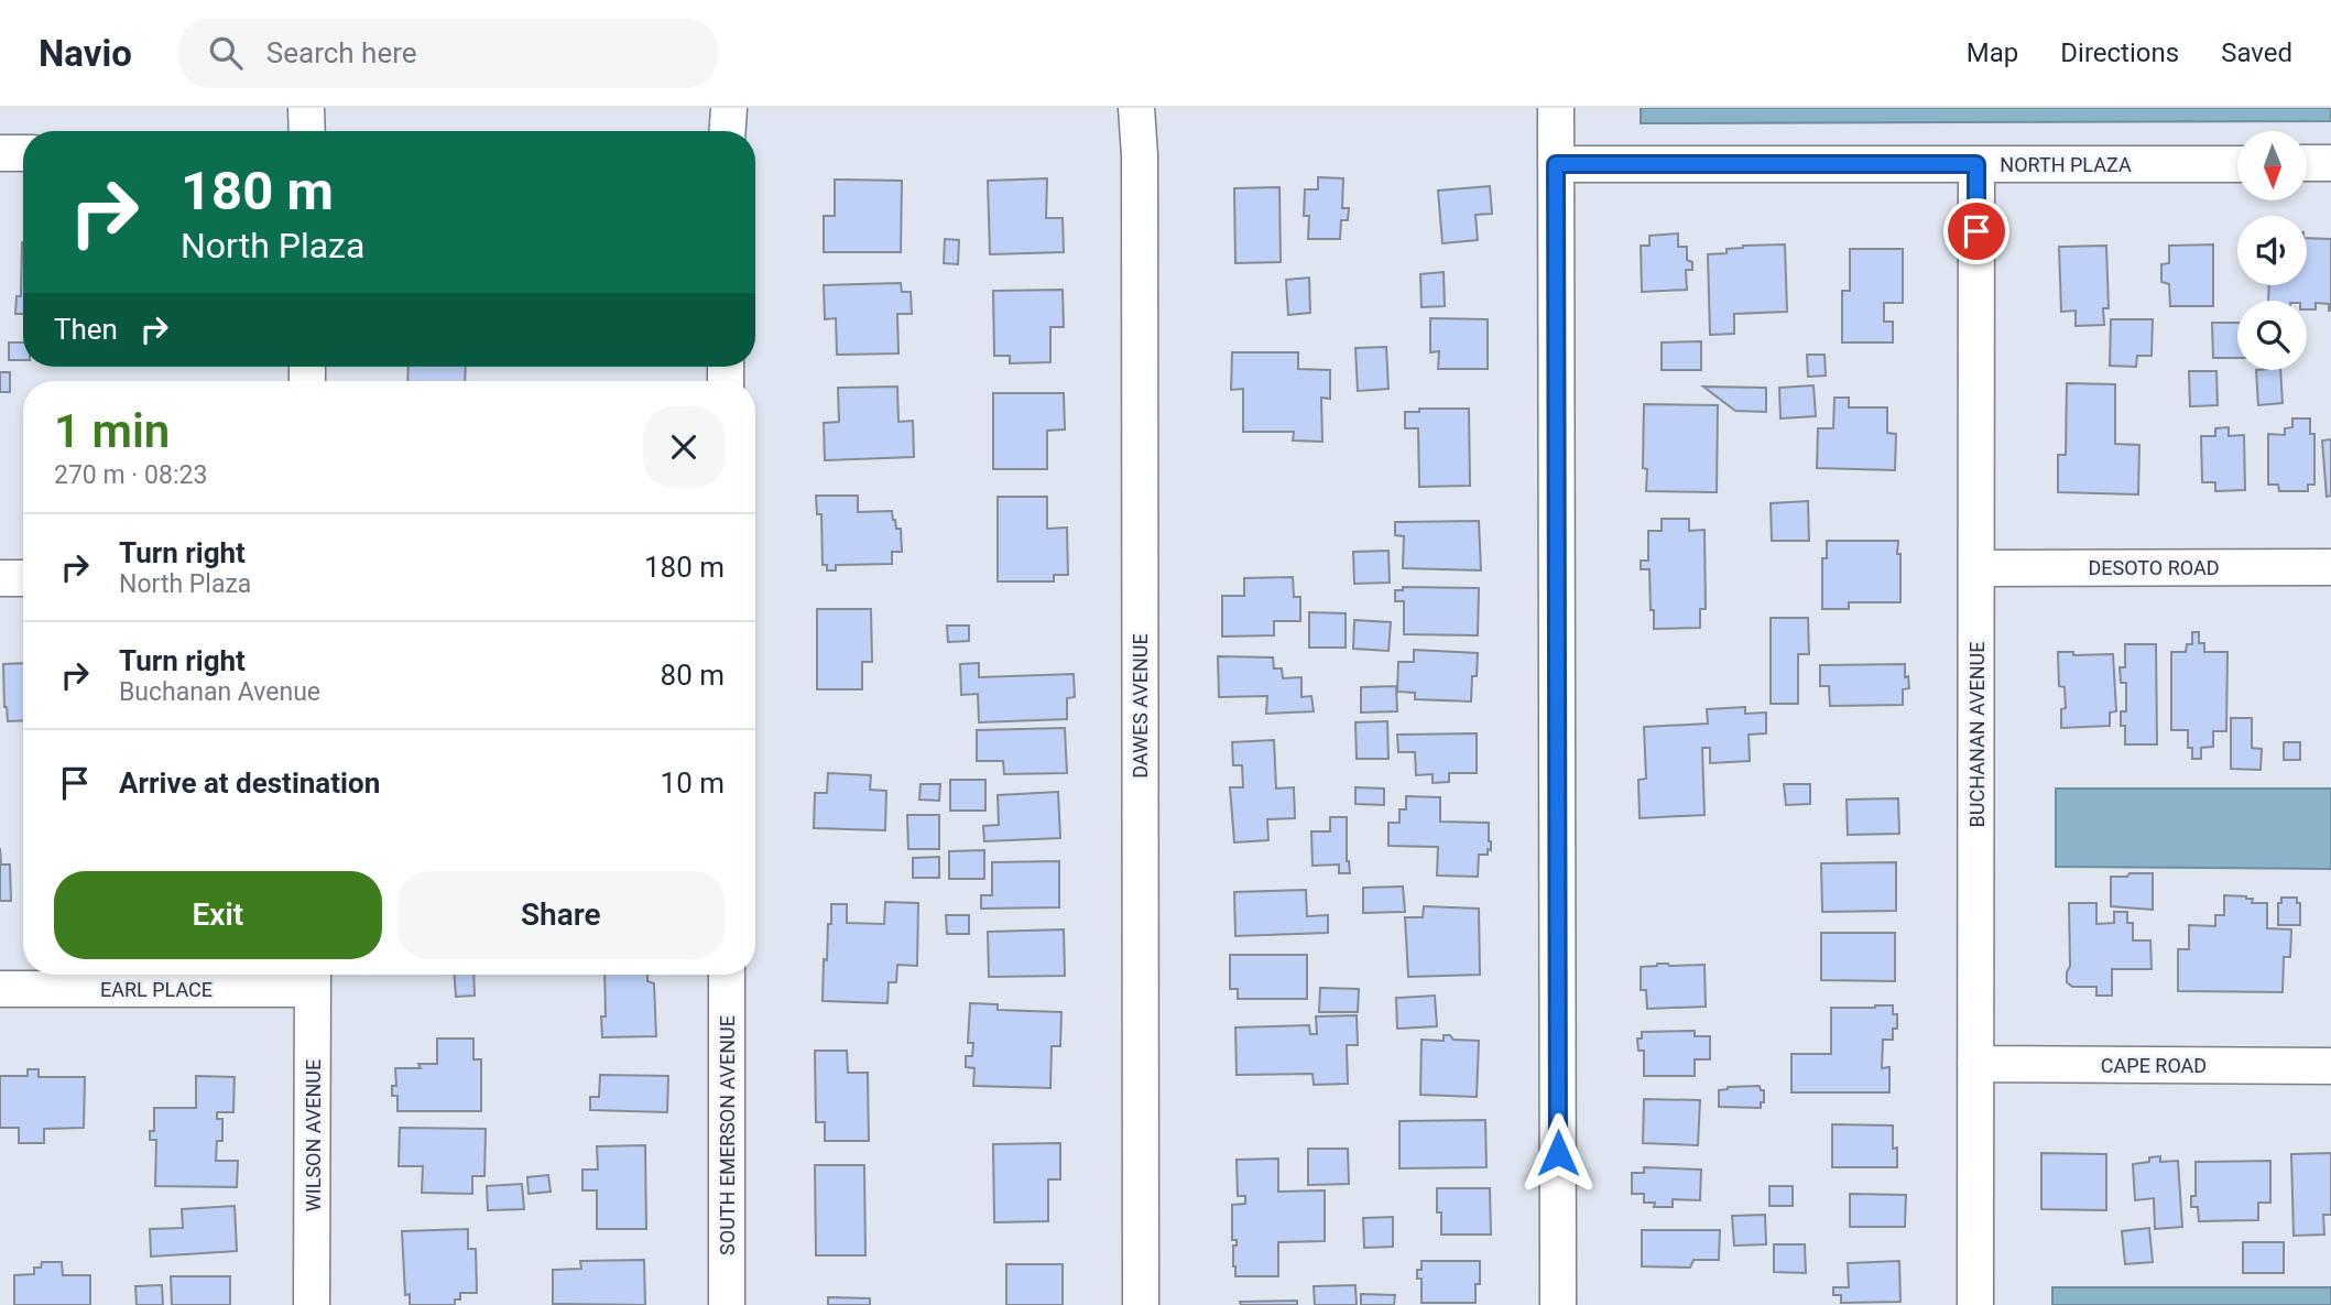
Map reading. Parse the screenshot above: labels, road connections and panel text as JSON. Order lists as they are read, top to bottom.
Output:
{
  "streets": {
    "street": [
      "NORTH PLAZA",
      "DESOTO ROAD",
      "DAWES AVENUE",
      "BUCHANAN AVENUE",
      "EARL PLACE",
      "CAPE ROAD",
      "WILSON AVENUE",
      "SOUTH EMERSON AVENUE"
    ]
  },
  "crossings": [
    ["NORTH PLAZA", "BUCHANAN AVENUE"],
    ["DESOTO ROAD", "BUCHANAN AVENUE"],
    ["BUCHANAN AVENUE", "CAPE ROAD"],
    ["EARL PLACE", "WILSON AVENUE"]
  ],
  "north": "bottom",
  "page": {
    "header": "Navio",
    "search": "Search here",
    "nav": ["Map", "Directions", "Saved"],
    "turn": ["180 m", "North Plaza"],
    "then": "Then",
    "heading": ["1 min", "270 m · 08:23"],
    "list": [
      {
        "name": "Turn right",
        "note": "North Plaza",
        "value": "180 m"
      },
      {
        "name": "Turn right",
        "note": "Buchanan Avenue",
        "value": "80 m"
      },
      {
        "name": "Arrive at destination",
        "value": "10 m"
      }
    ],
    "buttons": ["Exit", "Share"]
  }
}
